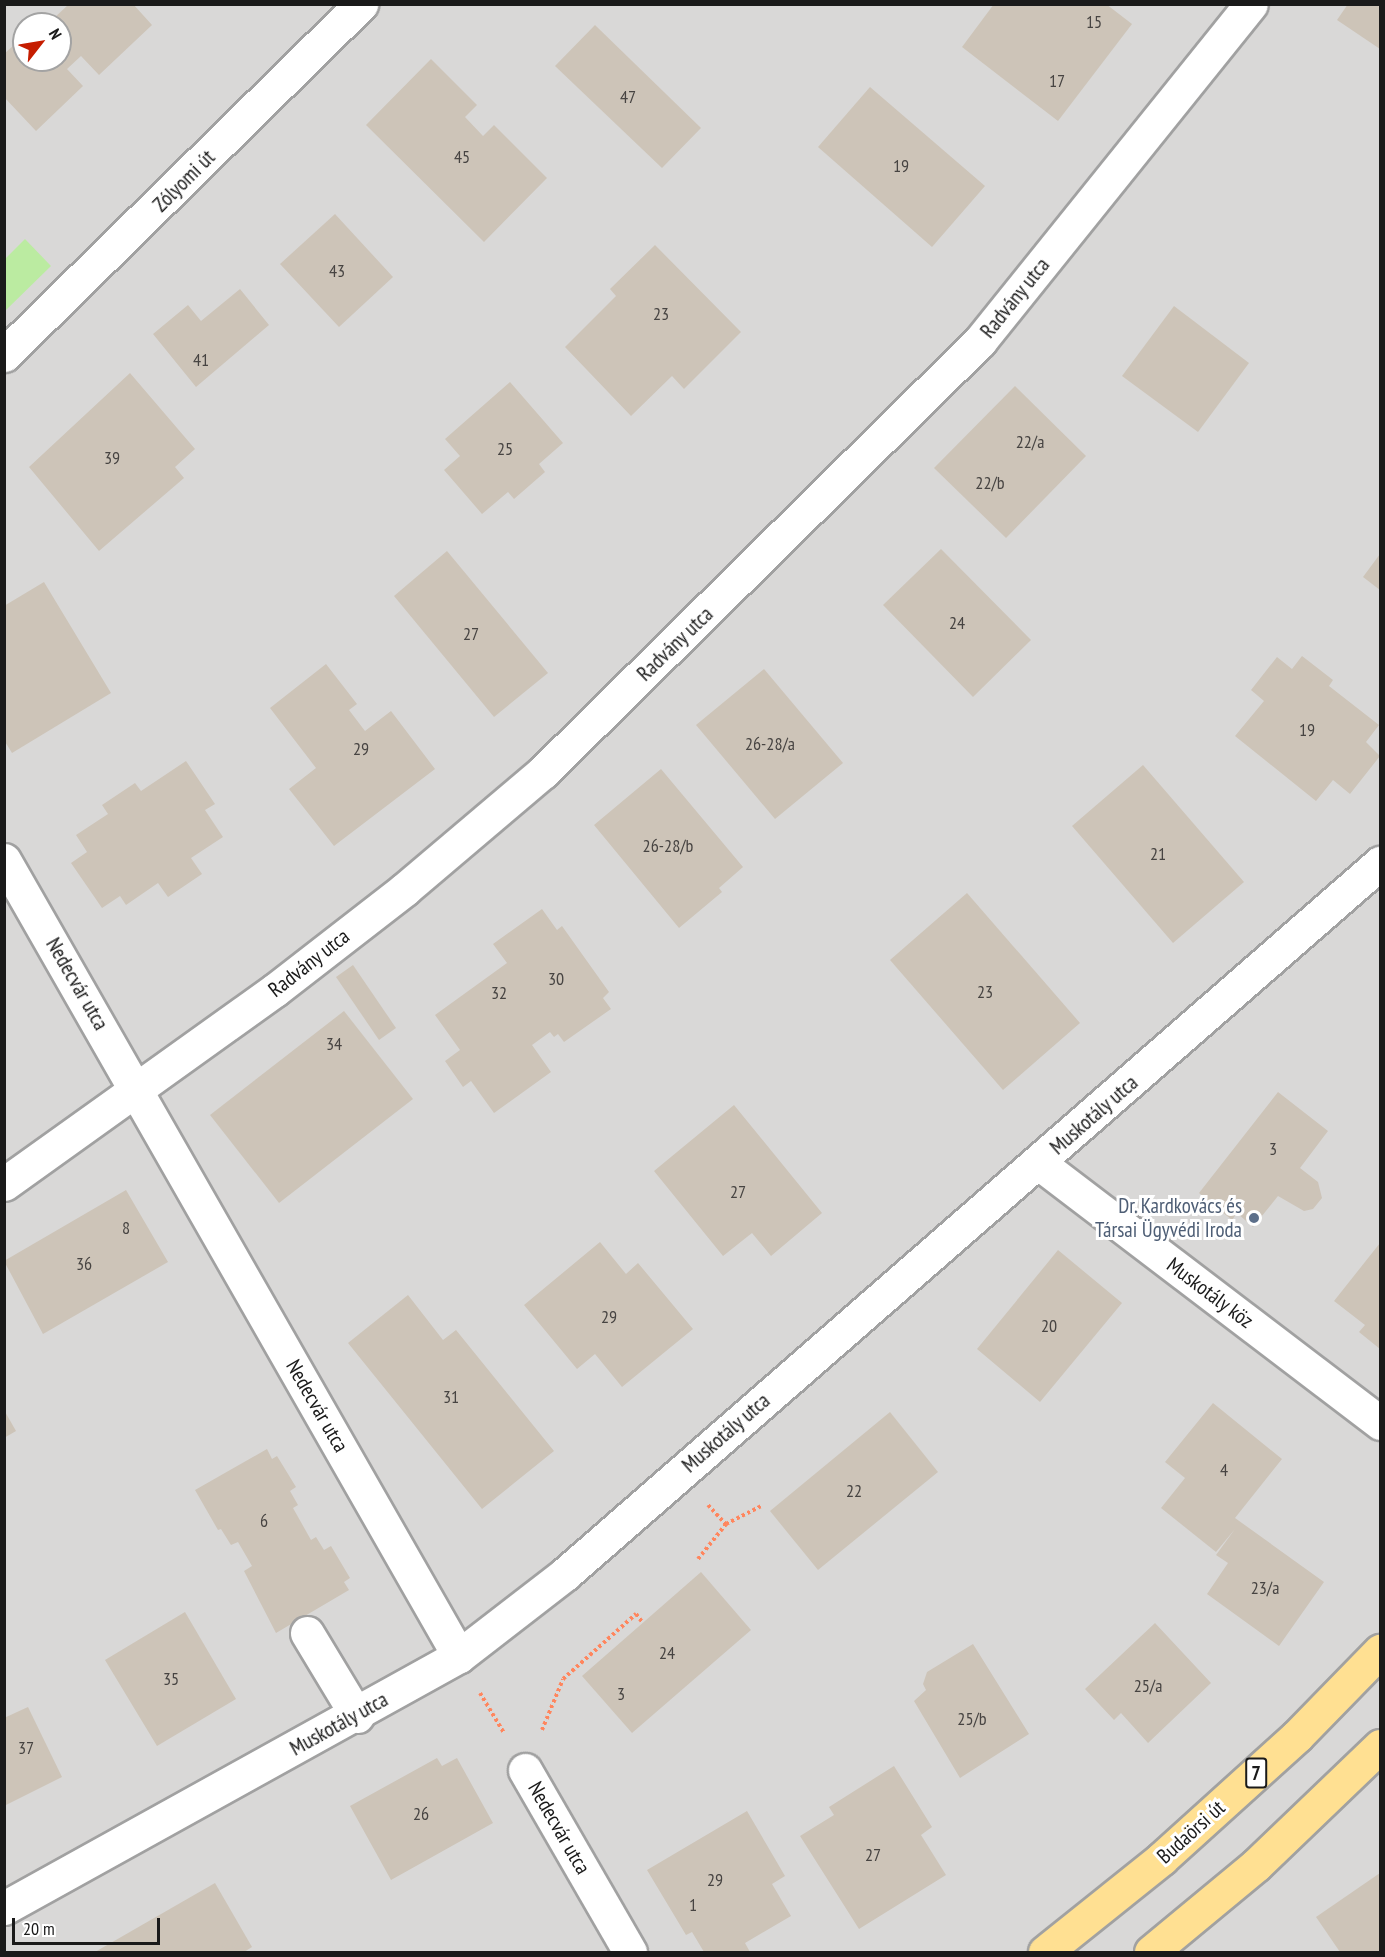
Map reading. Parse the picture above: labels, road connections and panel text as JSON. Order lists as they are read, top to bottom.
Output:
{
  "streets": {
    "main road": ["7", "Budaörsi út"],
    "street": [
      "Zólyomi út",
      "Radvány utca",
      "Nedecvár utca",
      "Muskotály utca",
      "Muskotály köz"
    ]
  },
  "crossings": [
    ["Radvány utca", "Nedecvár utca"],
    ["Nedecvár utca", "Muskotály utca"],
    ["Muskotály utca", "Muskotály köz"]
  ],
  "places": ["Dr. Kardkovács és Társai Ügyvédi Iroda"],
  "house_numbers": [
    "15",
    "17",
    "47",
    "45",
    "19",
    "43",
    "23",
    "41",
    "22/a",
    "25",
    "39",
    "22/b",
    "24",
    "27",
    "19",
    "26-28/a",
    "29",
    "26-28/b",
    "21",
    "30",
    "23",
    "32",
    "34",
    "3",
    "27",
    "8",
    "36",
    "29",
    "20",
    "31",
    "4",
    "22",
    "6",
    "23/a",
    "24",
    "35",
    "25/a",
    "3",
    "25/b",
    "37",
    "26",
    "27",
    "29",
    "1"
  ],
  "scale_bar": "20 m",
  "north": "top right"
}
